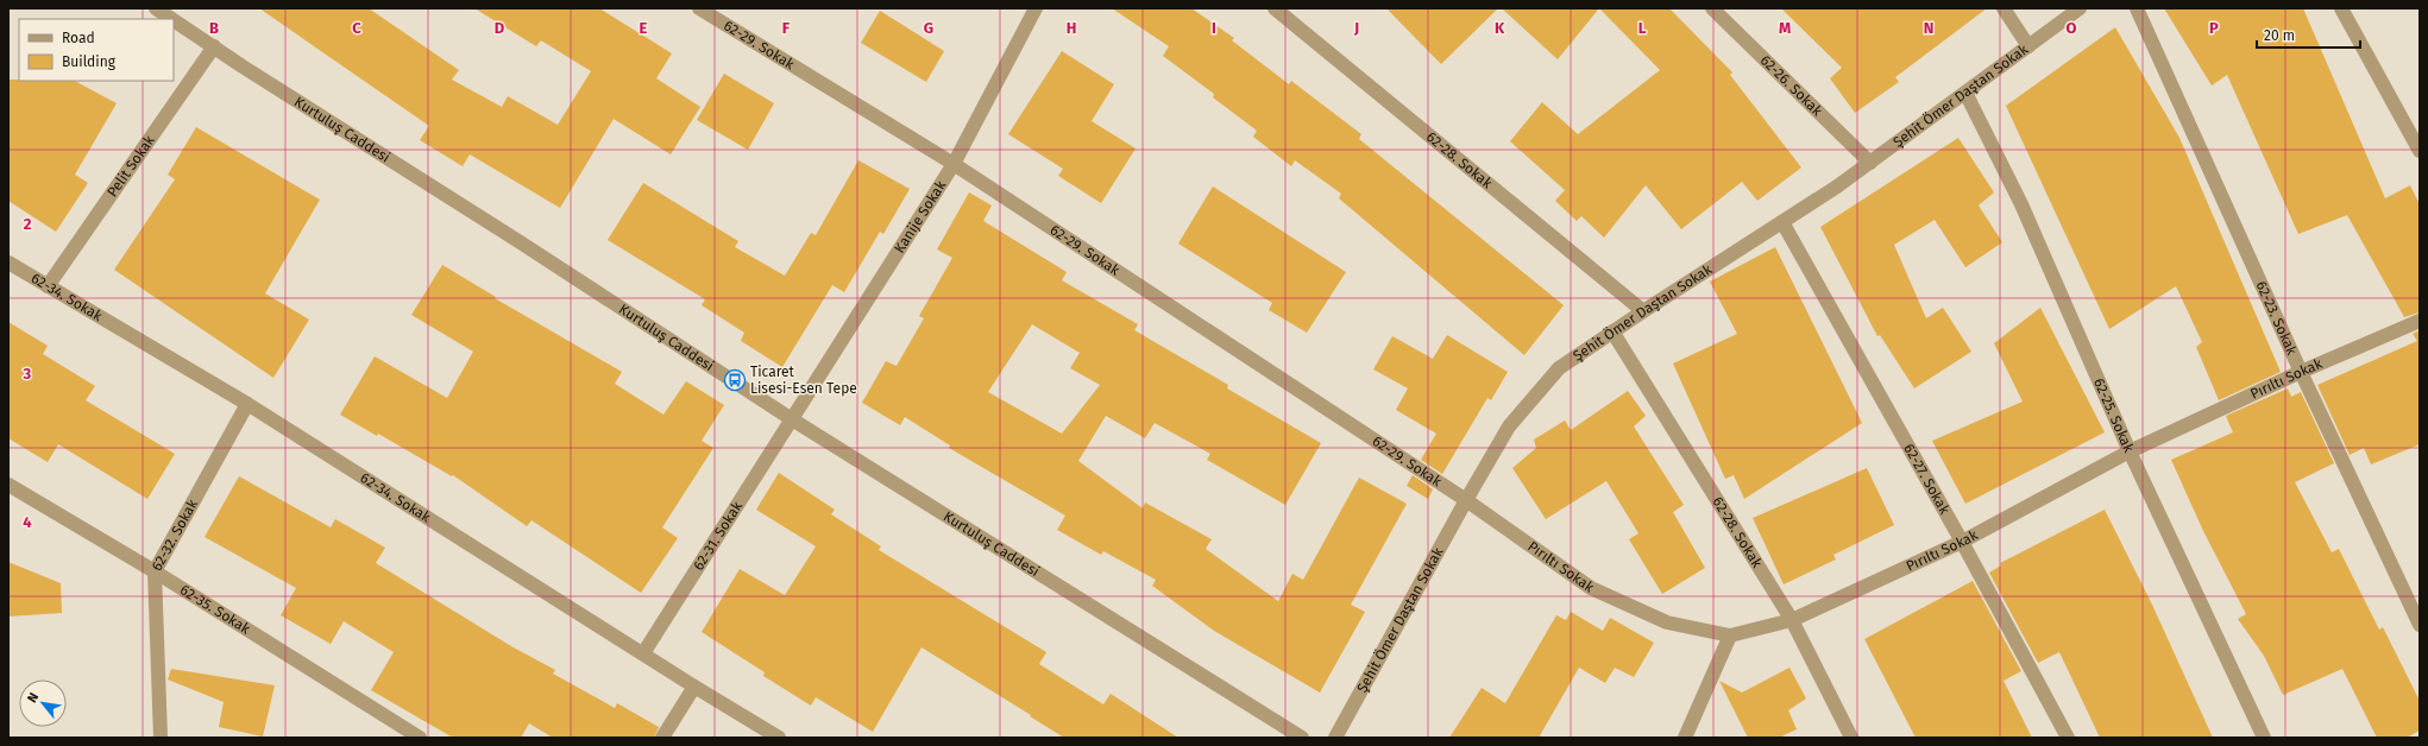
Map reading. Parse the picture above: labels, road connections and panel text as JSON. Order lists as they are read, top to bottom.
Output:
{
  "streets": {
    "street": [
      "62-29. Sokak",
      "62-26. Sokak",
      "Şehit Ömer Daştan Sokak",
      "Kurtuluş Caddesi",
      "62-28. Sokak",
      "Pelit Sokak",
      "Kanije Sokak",
      "62-34. Sokak",
      "62-23. Sokak",
      "Pırıltı Sokak",
      "62-25. Sokak",
      "62-27. Sokak",
      "62-32. Sokak",
      "62-31. Sokak",
      "62-35. Sokak"
    ]
  },
  "crossings": [
    ["62-29. Sokak", "Şehit Ömer Daştan Sokak"],
    ["62-29. Sokak", "Kanije Sokak"],
    ["62-29. Sokak", "Pırıltı Sokak"],
    ["62-26. Sokak", "Şehit Ömer Daştan Sokak"],
    ["Şehit Ömer Daştan Sokak", "62-28. Sokak"],
    ["Şehit Ömer Daştan Sokak", "Pırıltı Sokak"],
    ["Şehit Ömer Daştan Sokak", "62-25. Sokak"],
    ["Şehit Ömer Daştan Sokak", "62-27. Sokak"],
    ["Kurtuluş Caddesi", "Pelit Sokak"],
    ["Kurtuluş Caddesi", "Kanije Sokak"],
    ["Kurtuluş Caddesi", "62-31. Sokak"],
    ["62-28. Sokak", "Pırıltı Sokak"],
    ["Pelit Sokak", "62-34. Sokak"],
    ["Kanije Sokak", "62-31. Sokak"],
    ["62-34. Sokak", "62-32. Sokak"],
    ["62-34. Sokak", "62-31. Sokak"],
    ["62-23. Sokak", "Pırıltı Sokak"],
    ["Pırıltı Sokak", "62-25. Sokak"],
    ["Pırıltı Sokak", "62-27. Sokak"],
    ["62-32. Sokak", "62-35. Sokak"]
  ],
  "places": {
    "bus stop": ["Ticaret Lisesi-Esen Tepe"]
  },
  "legend": ["Road", "Building"],
  "scale_bar": "20 m",
  "north": "top left",
  "grid": {
    "columns": [
      "B",
      "C",
      "D",
      "E",
      "F",
      "G",
      "H",
      "I",
      "J",
      "K",
      "L",
      "M",
      "N",
      "O",
      "P"
    ],
    "rows": ["2", "3", "4"]
  }
}
